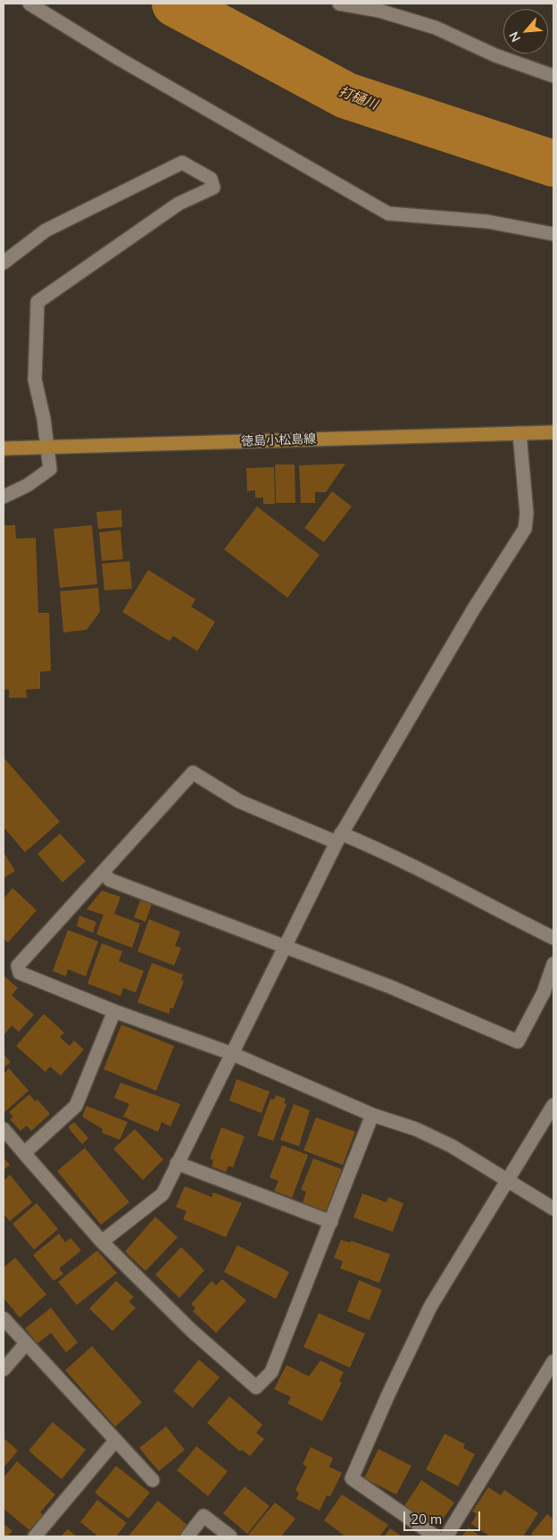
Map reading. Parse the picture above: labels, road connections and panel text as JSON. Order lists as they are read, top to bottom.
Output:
{
  "streets": {
    "main road": ["徳島小松島線"]
  },
  "water": ["打樋川"],
  "scale_bar": "20 m",
  "north": "bottom left"
}
